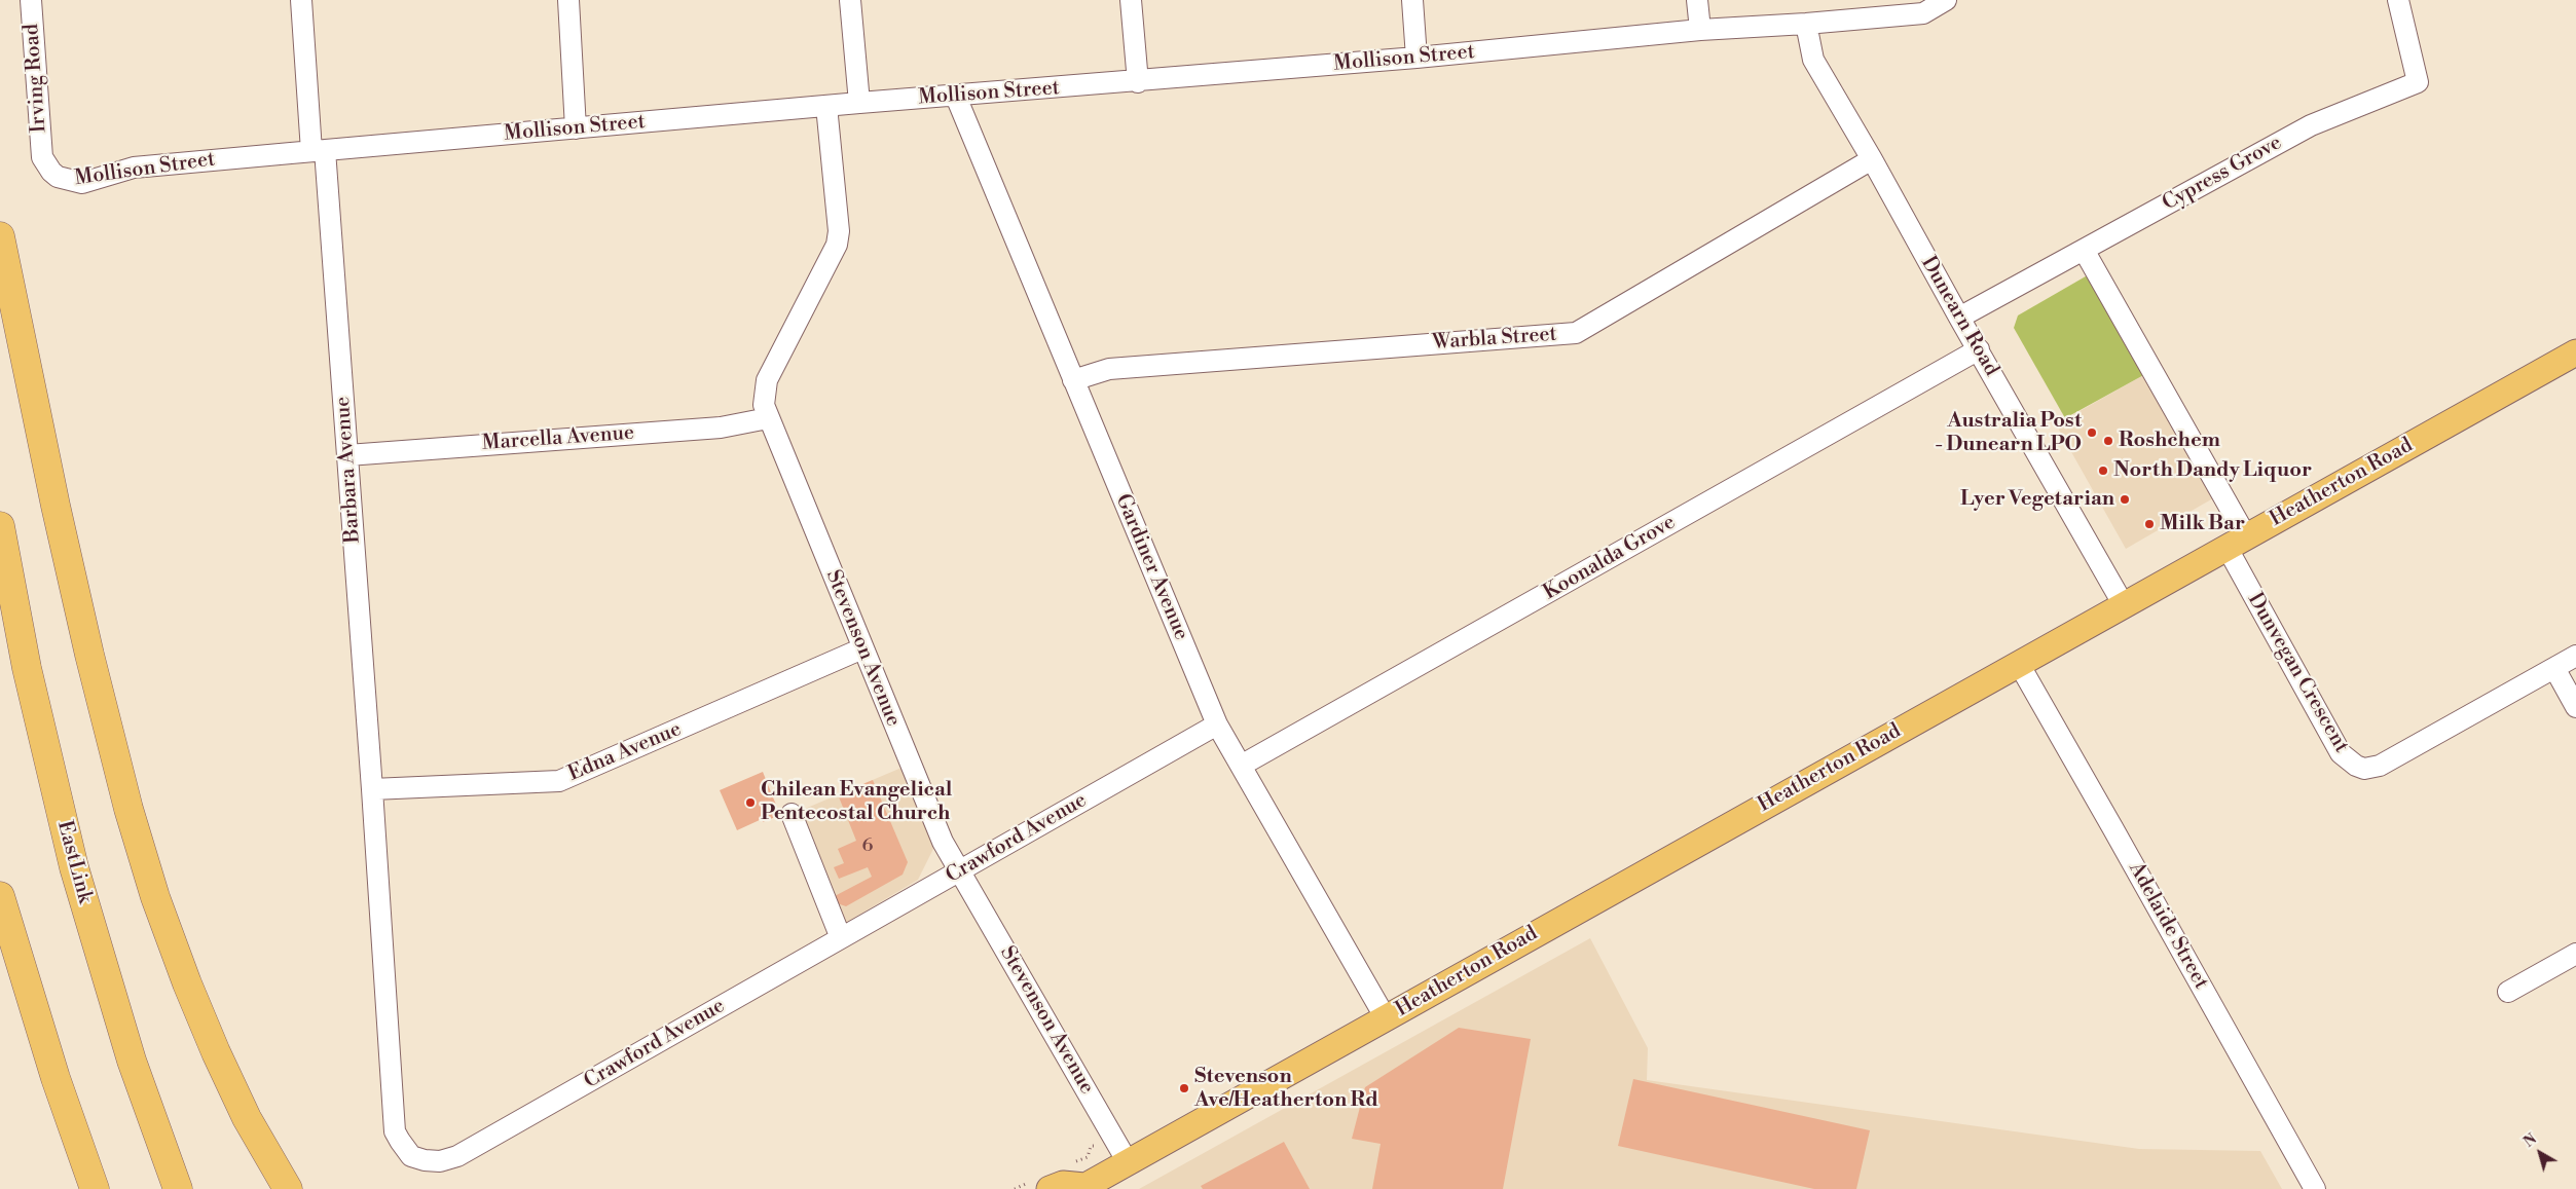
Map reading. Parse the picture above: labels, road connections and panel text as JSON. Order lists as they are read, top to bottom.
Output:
{
  "streets": {
    "highway": ["EastLink"],
    "main road": ["Heatherton Road"],
    "street": [
      "Mollison Street",
      "Irving Road",
      "Cypress Grove",
      "Dunearn Road",
      "Warbla Street",
      "Marcella Avenue",
      "Barbara Avenue",
      "Koonalda Grove",
      "Gardiner Avenue",
      "Stevenson Avenue",
      "Dunvegan Crescent",
      "Edna Avenue",
      "Crawford Avenue",
      "Adelaide Street"
    ]
  },
  "crossings": [
    ["Mollison Street", "Irving Road"],
    ["Mollison Street", "Dunearn Road"],
    ["Mollison Street", "Barbara Avenue"],
    ["Mollison Street", "Gardiner Avenue"],
    ["Mollison Street", "Stevenson Avenue"],
    ["Cypress Grove", "Dunearn Road"],
    ["Cypress Grove", "Dunvegan Crescent"],
    ["Dunearn Road", "Warbla Street"],
    ["Dunearn Road", "Heatherton Road"],
    ["Dunearn Road", "Koonalda Grove"],
    ["Warbla Street", "Gardiner Avenue"],
    ["Marcella Avenue", "Barbara Avenue"],
    ["Marcella Avenue", "Stevenson Avenue"],
    ["Barbara Avenue", "Edna Avenue"],
    ["Barbara Avenue", "Crawford Avenue"],
    ["Heatherton Road", "Gardiner Avenue"],
    ["Heatherton Road", "Stevenson Avenue"],
    ["Heatherton Road", "Dunvegan Crescent"],
    ["Heatherton Road", "Adelaide Street"],
    ["Koonalda Grove", "Gardiner Avenue"],
    ["Gardiner Avenue", "Crawford Avenue"],
    ["Stevenson Avenue", "Edna Avenue"],
    ["Stevenson Avenue", "Crawford Avenue"],
    ["Edna Avenue", "Crawford Avenue"]
  ],
  "places": [
    "Australia Post - Dunearn LPO",
    "Roshchem",
    "North Dandy Liquor",
    "Lyer Vegetarian",
    "Milk Bar",
    "Chilean Evangelical Pentecostal Church",
    "Stevenson Ave/Heatherton Rd"
  ],
  "house_numbers": ["6"],
  "north": "top left"
}
